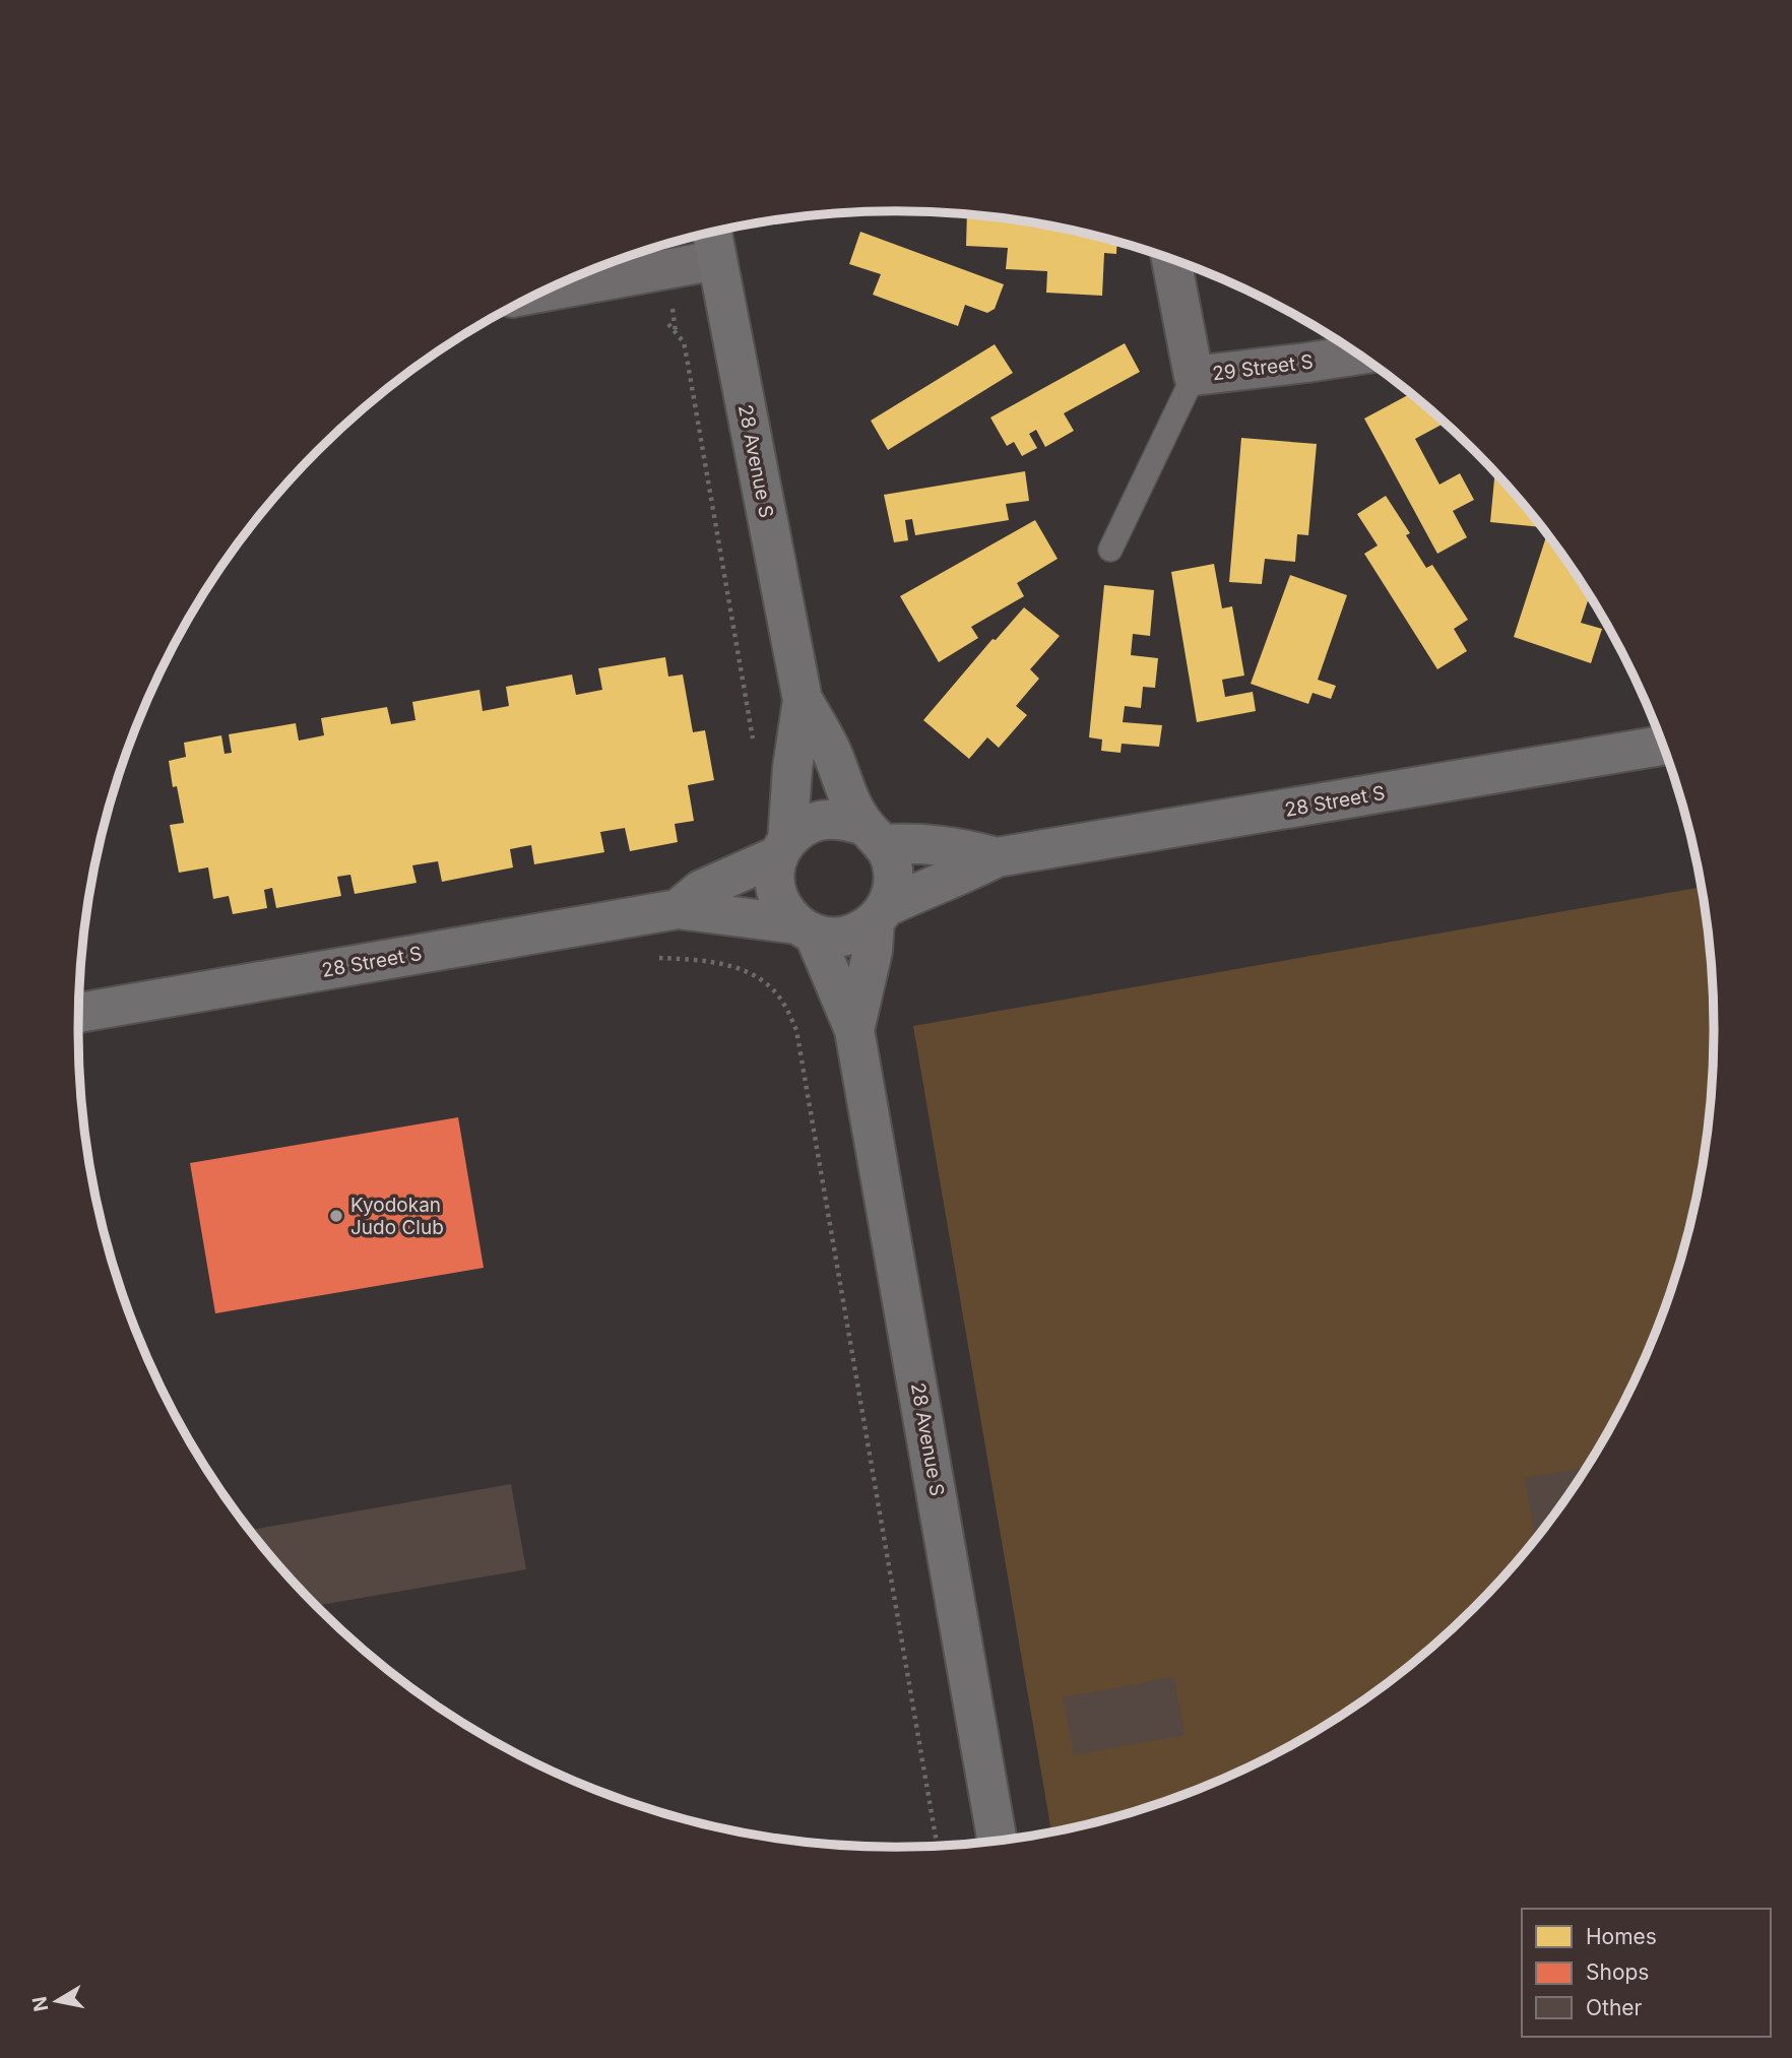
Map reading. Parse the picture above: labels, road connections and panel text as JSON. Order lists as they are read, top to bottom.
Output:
{
  "streets": {
    "street": ["29 Street S", "28 Avenue S", "28 Street S"]
  },
  "places": ["Kyodokan Judo Club"],
  "legend": ["Homes", "Shops", "Other"],
  "north": "left"
}
